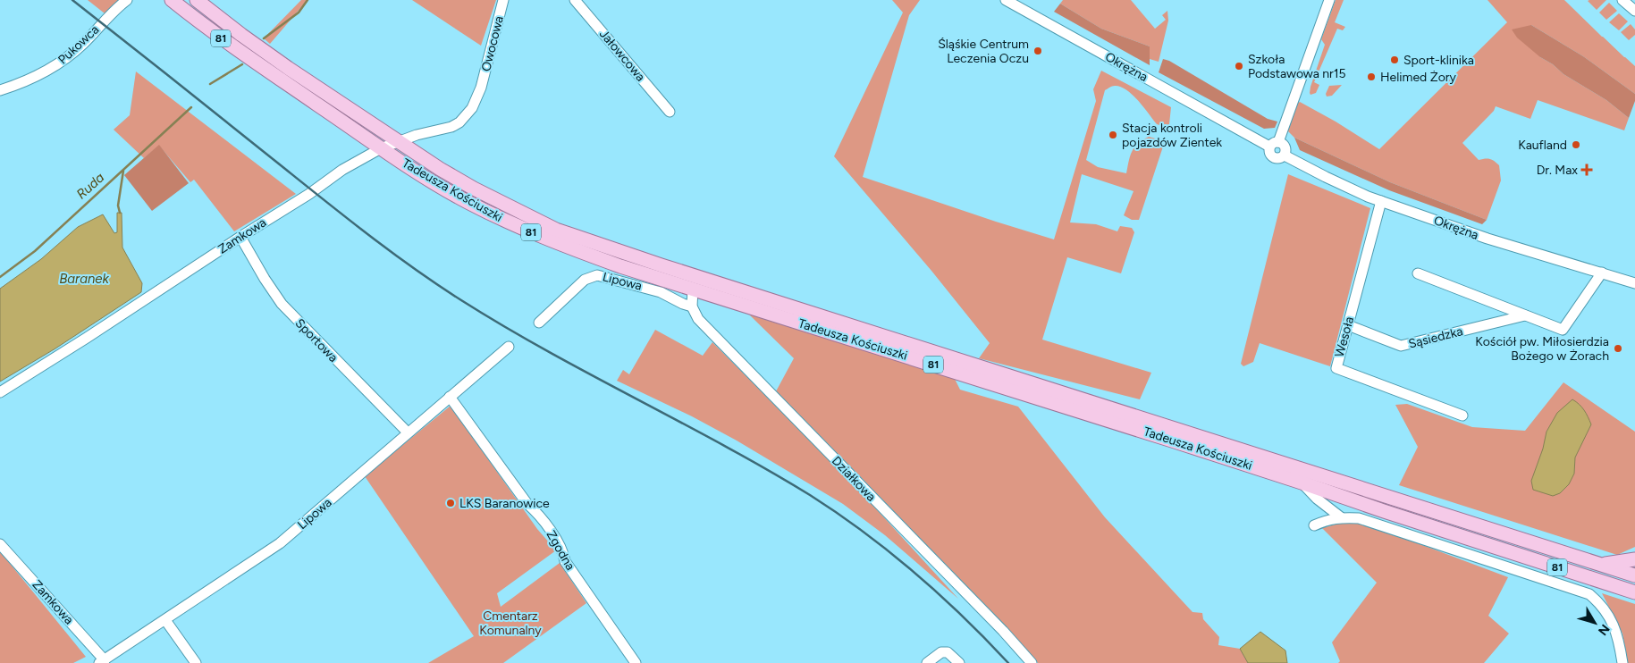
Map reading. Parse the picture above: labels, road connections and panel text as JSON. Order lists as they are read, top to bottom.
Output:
{
  "streets": {
    "main road": ["81", "Tadeusza Kościuszki"],
    "street": [
      "Owocowa",
      "Pukowca",
      "Jałowcowa",
      "Okrężna",
      "Zamkowa",
      "Lipowa",
      "Wesoła",
      "Sąsiedzka",
      "Sportowa",
      "Działkowa",
      "Zgodna"
    ]
  },
  "crossings": [
    ["Owocowa", "Zamkowa"],
    ["Okrężna", "Wesoła"],
    ["Tadeusza Kościuszki", "Zamkowa"],
    ["Zamkowa", "Lipowa"],
    ["Zamkowa", "Sportowa"],
    ["Lipowa", "Sportowa"],
    ["Lipowa", "Działkowa"],
    ["Lipowa", "Zgodna"],
    ["Wesoła", "Sąsiedzka"]
  ],
  "water": ["Ruda", "Baranek"],
  "parks": ["Cmentarz Komunalny"],
  "places": {
    "other": [
      "Śląśkie Centrum Leczenia Oczu",
      "Sport-klinika",
      "Szkoła Podstawowa nr15",
      "Helimed Żory",
      "Stacja kontroli pojazdów Zientek",
      "Kaufland",
      "Kościół pw. Miłosierdzia Bożego w Żorach",
      "LKS Baranowice"
    ],
    "health": ["Dr. Max"]
  },
  "north": "bottom right"
}
